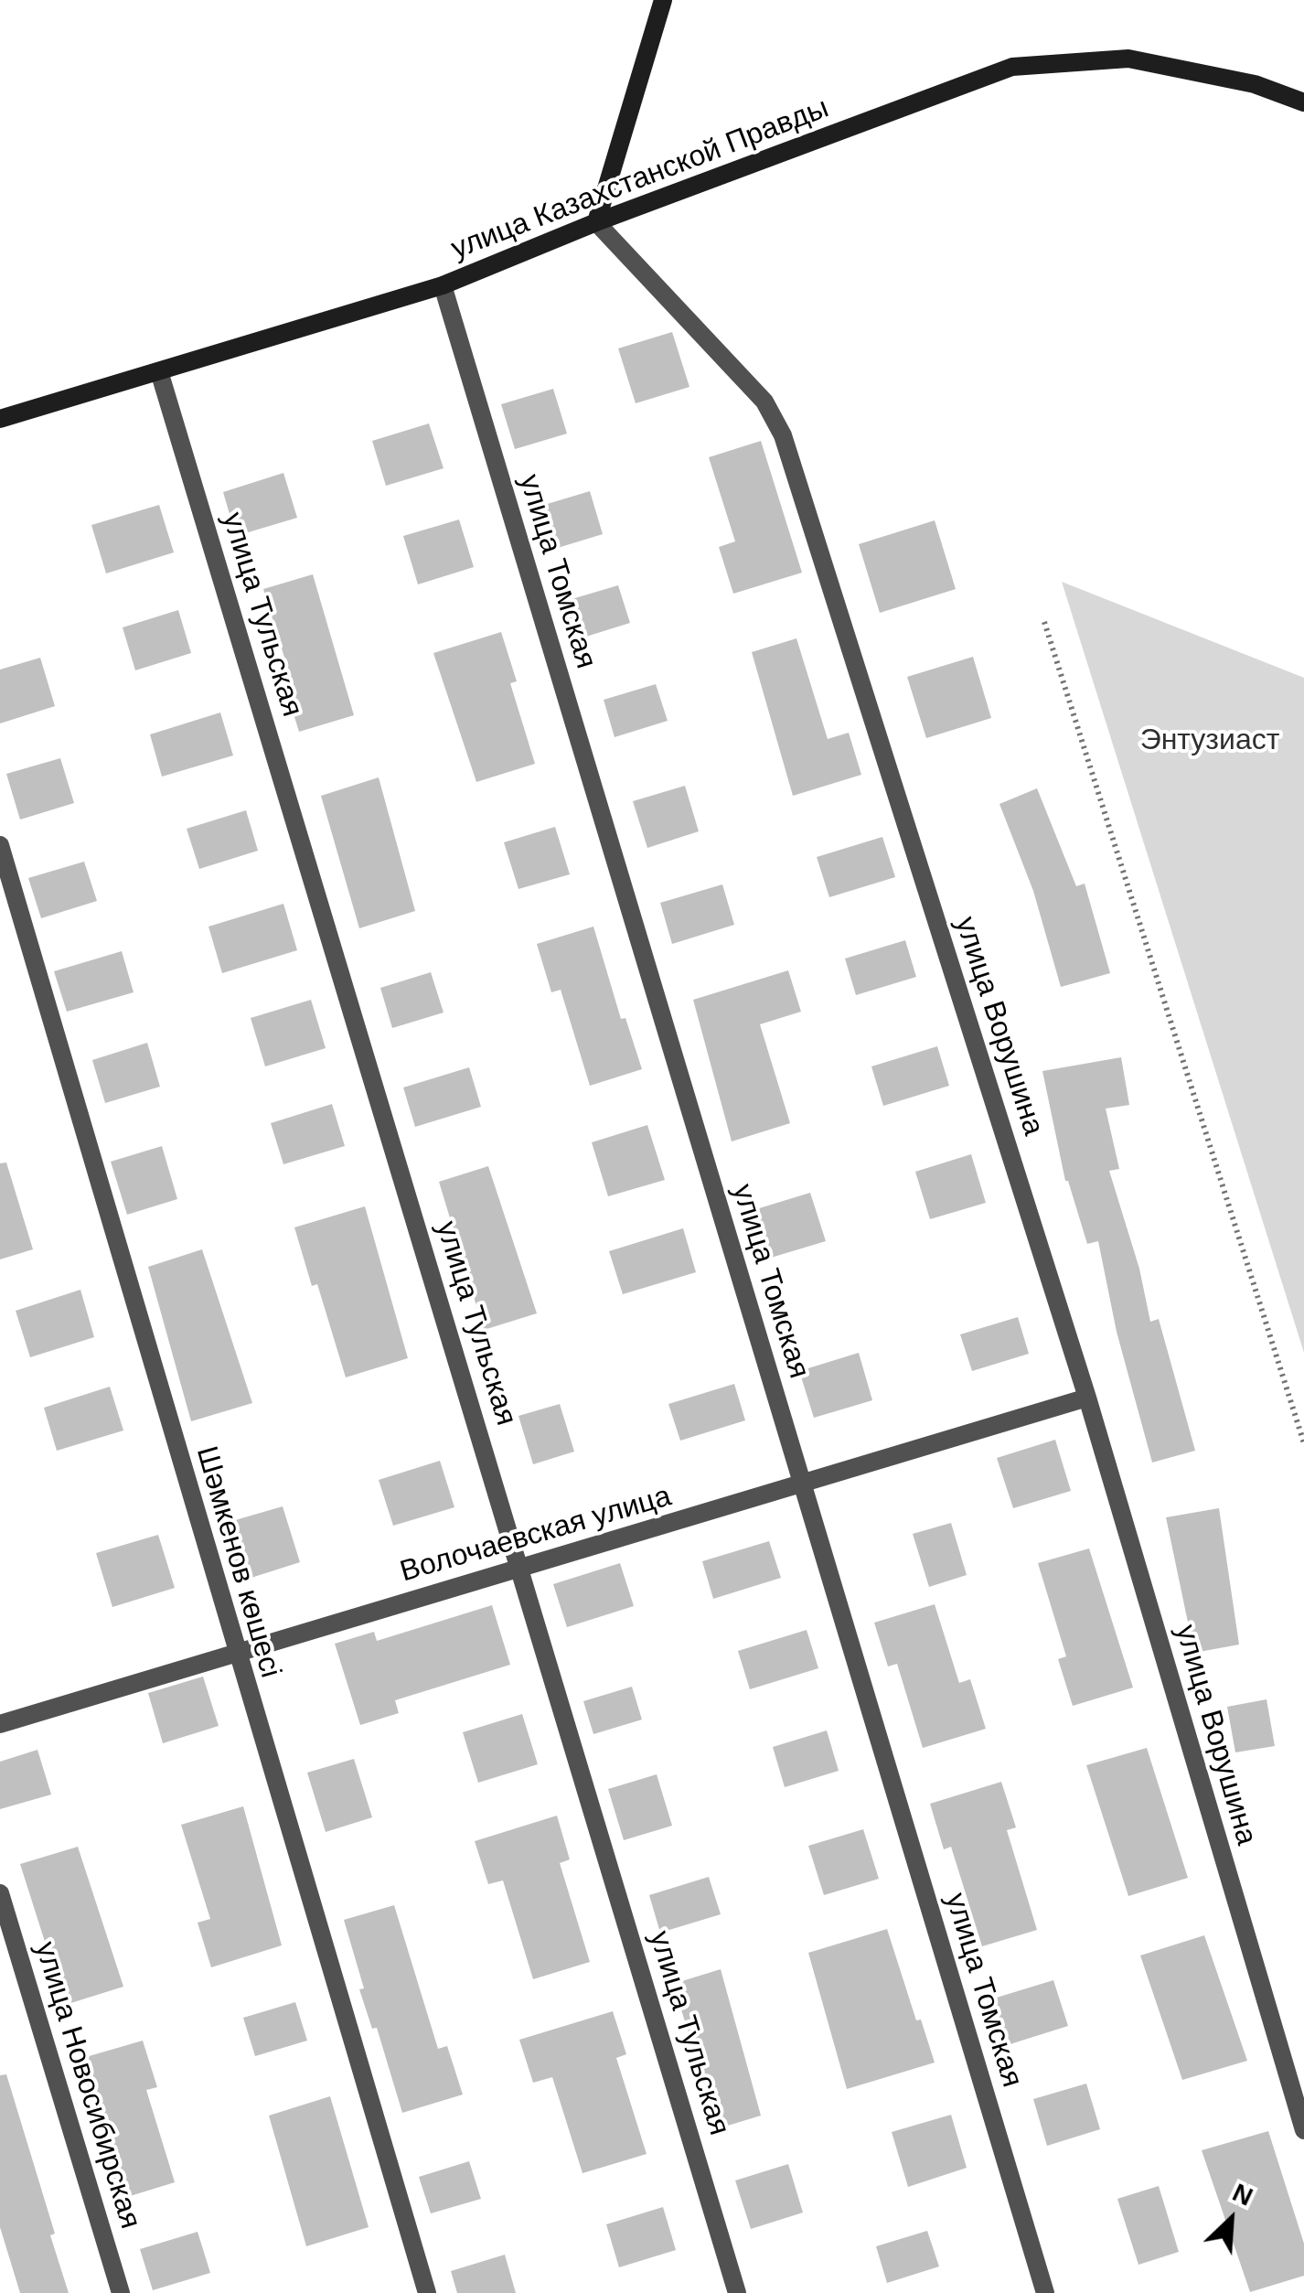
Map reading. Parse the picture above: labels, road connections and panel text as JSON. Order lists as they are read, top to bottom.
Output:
{
  "streets": {
    "street": [
      "улица Казахстанской Правды",
      "улица Томская",
      "улица Тульская",
      "улица Ворушина",
      "Волочаевская улица",
      "Шәмкенов көшесі",
      "улица Новосибирская"
    ]
  },
  "crossings": [
    ["улица Казахстанской Правды", "улица Томская"],
    ["улица Казахстанской Правды", "улица Тульская"],
    ["улица Казахстанской Правды", "улица Ворушина"],
    ["улица Томская", "Волочаевская улица"],
    ["улица Тульская", "Волочаевская улица"],
    ["улица Ворушина", "Волочаевская улица"],
    ["Волочаевская улица", "Шәмкенов көшесі"]
  ],
  "parks": ["Энтузиаст"],
  "north": "top right"
}
